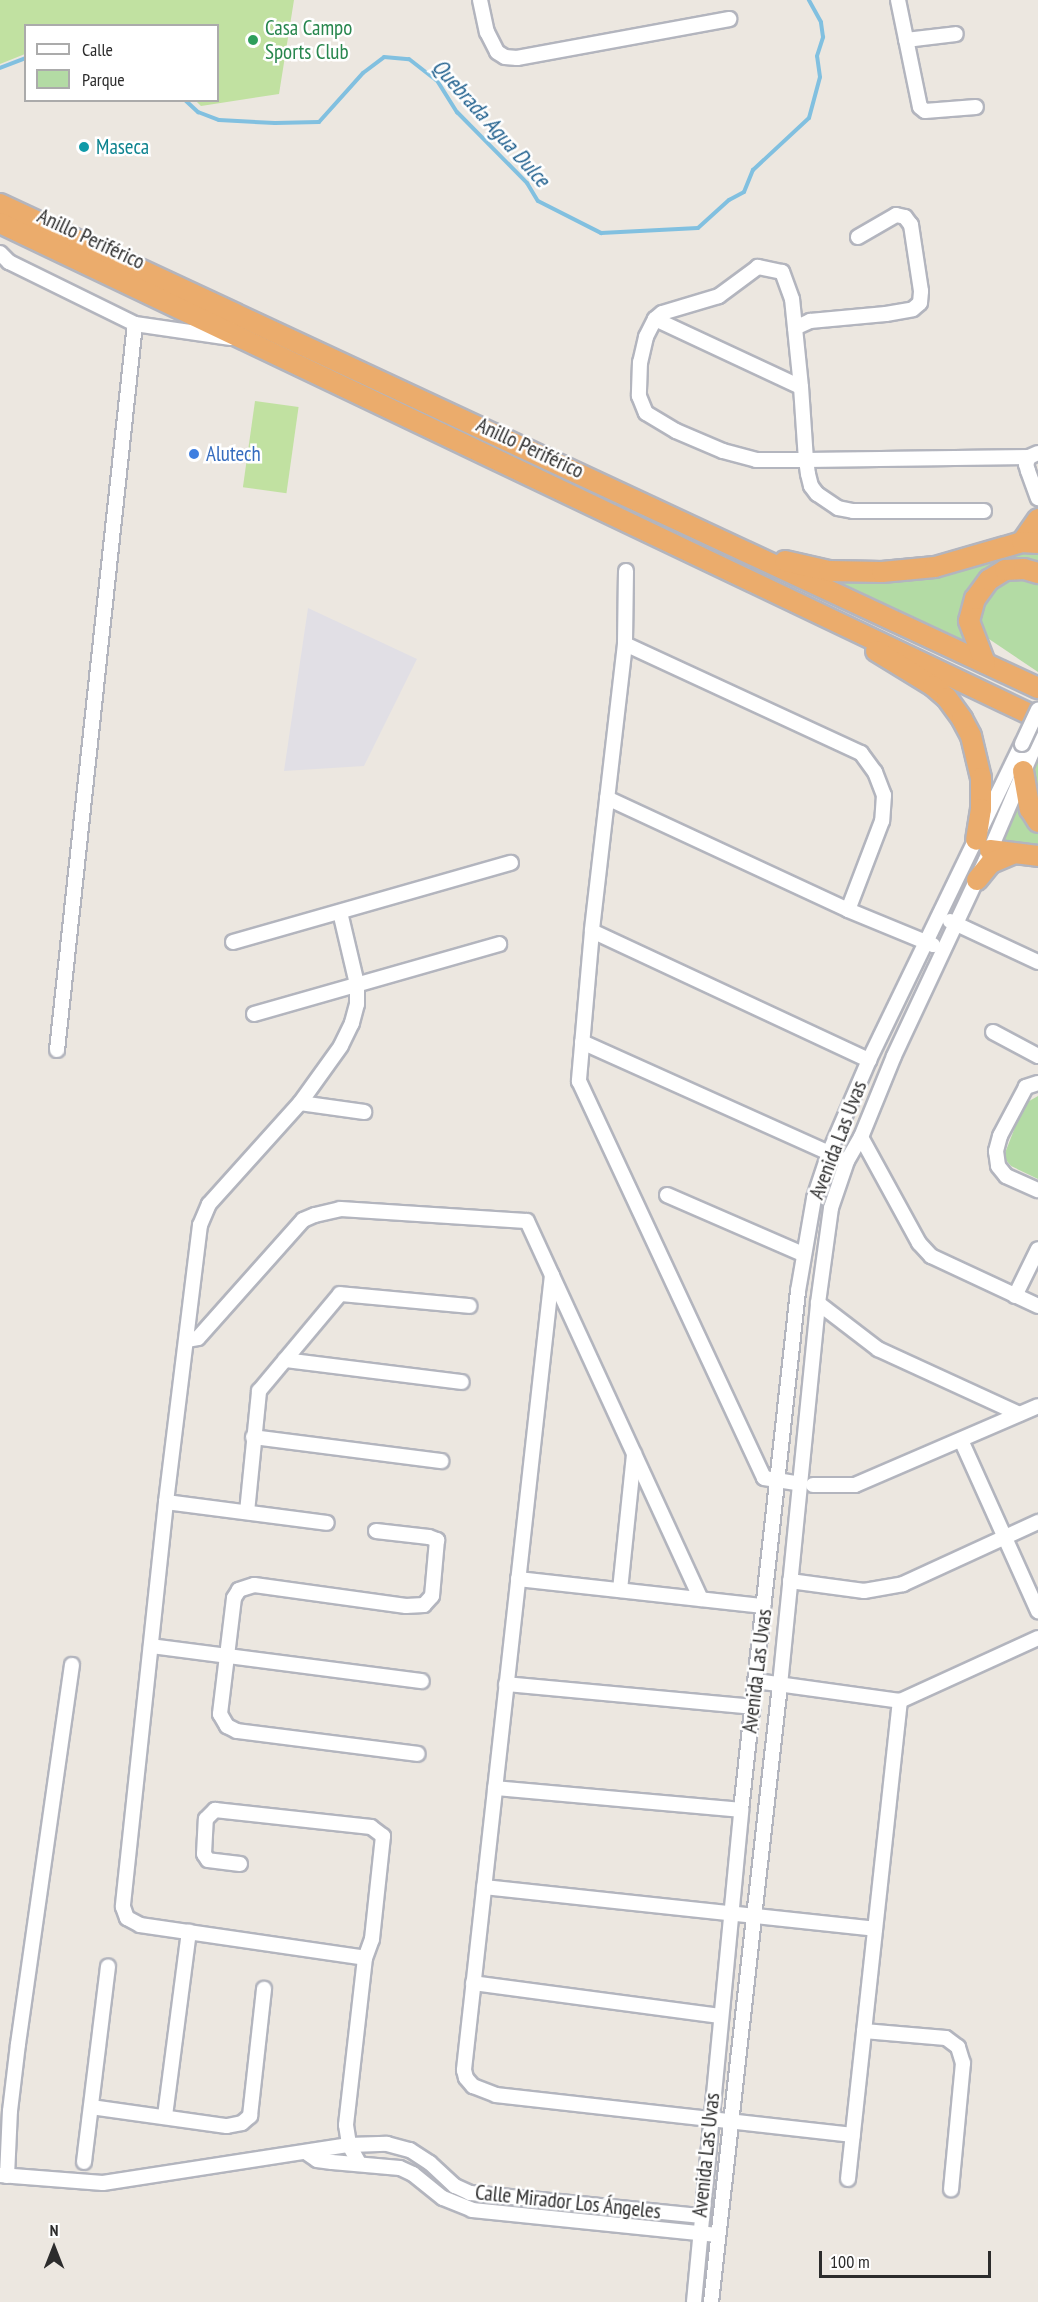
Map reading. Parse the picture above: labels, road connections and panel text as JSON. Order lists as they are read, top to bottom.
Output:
{
  "streets": {
    "highway": ["Anillo Periférico"],
    "street": ["Avenida Las Uvas", "Calle Mirador Los Ángeles"]
  },
  "crossings": [
    ["Avenida Las Uvas", "Calle Mirador Los Ángeles"]
  ],
  "water": ["Quebrada Agua Dulce"],
  "places": ["Casa Campo Sports Club", "Maseca", "Alutech"],
  "legend": ["Calle", "Parque"],
  "scale_bar": "100 m",
  "north": "top"
}
